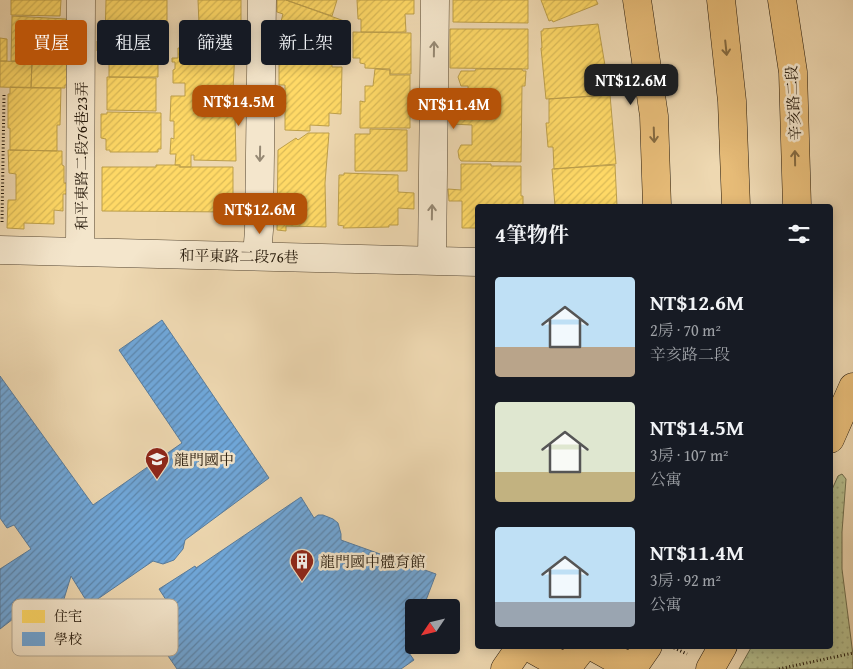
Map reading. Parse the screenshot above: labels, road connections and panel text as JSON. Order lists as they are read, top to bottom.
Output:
{
  "streets": {
    "main road": ["辛亥路二段"],
    "street": ["和平東路二段76巷23弄", "和平東路二段76巷"]
  },
  "crossings": [
    ["和平東路二段76巷23弄", "和平東路二段76巷"]
  ],
  "places": {
    "school or university": ["龍門國中"],
    "building": ["龍門國中體育館"]
  },
  "legend": ["住宅", "學校"],
  "north": "bottom left",
  "page": {
    "chip": [
      "買屋",
      "租屋",
      "篩選",
      "新上架"
    ],
    "price": [
      "NT$12.6M",
      "NT$14.5M",
      "NT$11.4M",
      "NT$12.6M"
    ],
    "heading": "4筆物件",
    "list": [
      {
        "name": "NT$12.6M",
        "note": "2房 · 70 m² · 辛亥路二段"
      },
      {
        "name": "NT$14.5M",
        "note": "3房 · 107 m² · 公寓"
      },
      {
        "name": "NT$11.4M",
        "note": "3房 · 92 m² · 公寓"
      }
    ]
  }
}
